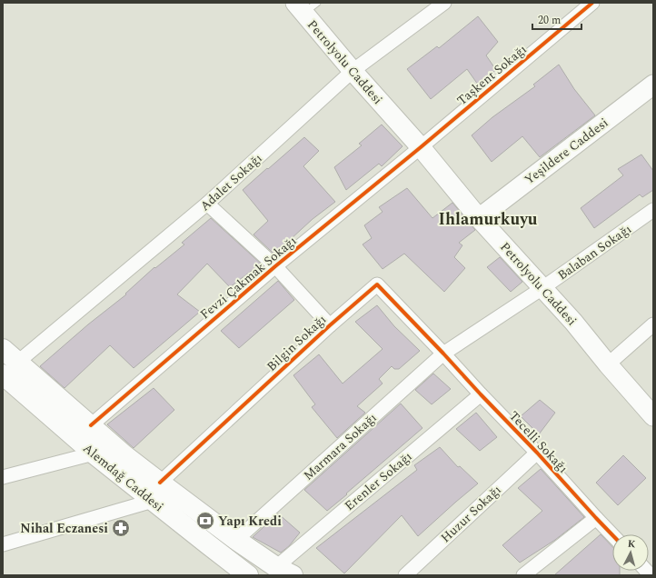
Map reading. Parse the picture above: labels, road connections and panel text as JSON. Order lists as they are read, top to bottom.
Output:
{
  "streets": {
    "main road": ["Petrolyolu Caddesi", "Yeşildere Caddesi", "Alemdağ Caddesi"],
    "street": [
      "Taşkent Sokağı",
      "Adalet Sokağı",
      "Balaban Sokağı",
      "Fevzi Çakmak Sokağı",
      "Bilgin Sokağı",
      "Tecelli Sokağı",
      "Marmara Sokağı",
      "Erenler Sokağı",
      "Huzur Sokağı"
    ]
  },
  "crossings": [
    ["Petrolyolu Caddesi", "Taşkent Sokağı"],
    ["Petrolyolu Caddesi", "Yeşildere Caddesi"],
    ["Petrolyolu Caddesi", "Adalet Sokağı"],
    ["Petrolyolu Caddesi", "Balaban Sokağı"],
    ["Petrolyolu Caddesi", "Fevzi Çakmak Sokağı"],
    ["Taşkent Sokağı", "Fevzi Çakmak Sokağı"],
    ["Adalet Sokağı", "Alemdağ Caddesi"],
    ["Balaban Sokağı", "Bilgin Sokağı"],
    ["Balaban Sokağı", "Tecelli Sokağı"],
    ["Balaban Sokağı", "Marmara Sokağı"],
    ["Fevzi Çakmak Sokağı", "Alemdağ Caddesi"],
    ["Bilgin Sokağı", "Tecelli Sokağı"],
    ["Bilgin Sokağı", "Marmara Sokağı"],
    ["Bilgin Sokağı", "Alemdağ Caddesi"],
    ["Tecelli Sokağı", "Marmara Sokağı"],
    ["Tecelli Sokağı", "Erenler Sokağı"],
    ["Tecelli Sokağı", "Huzur Sokağı"],
    ["Marmara Sokağı", "Alemdağ Caddesi"],
    ["Alemdağ Caddesi", "Erenler Sokağı"]
  ],
  "districts": ["Ihlamurkuyu"],
  "places": {
    "bank": ["Yapı Kredi"],
    "pharmacy": ["Nihal Eczanesi"]
  },
  "scale_bar": "20 m",
  "north": "top"
}
